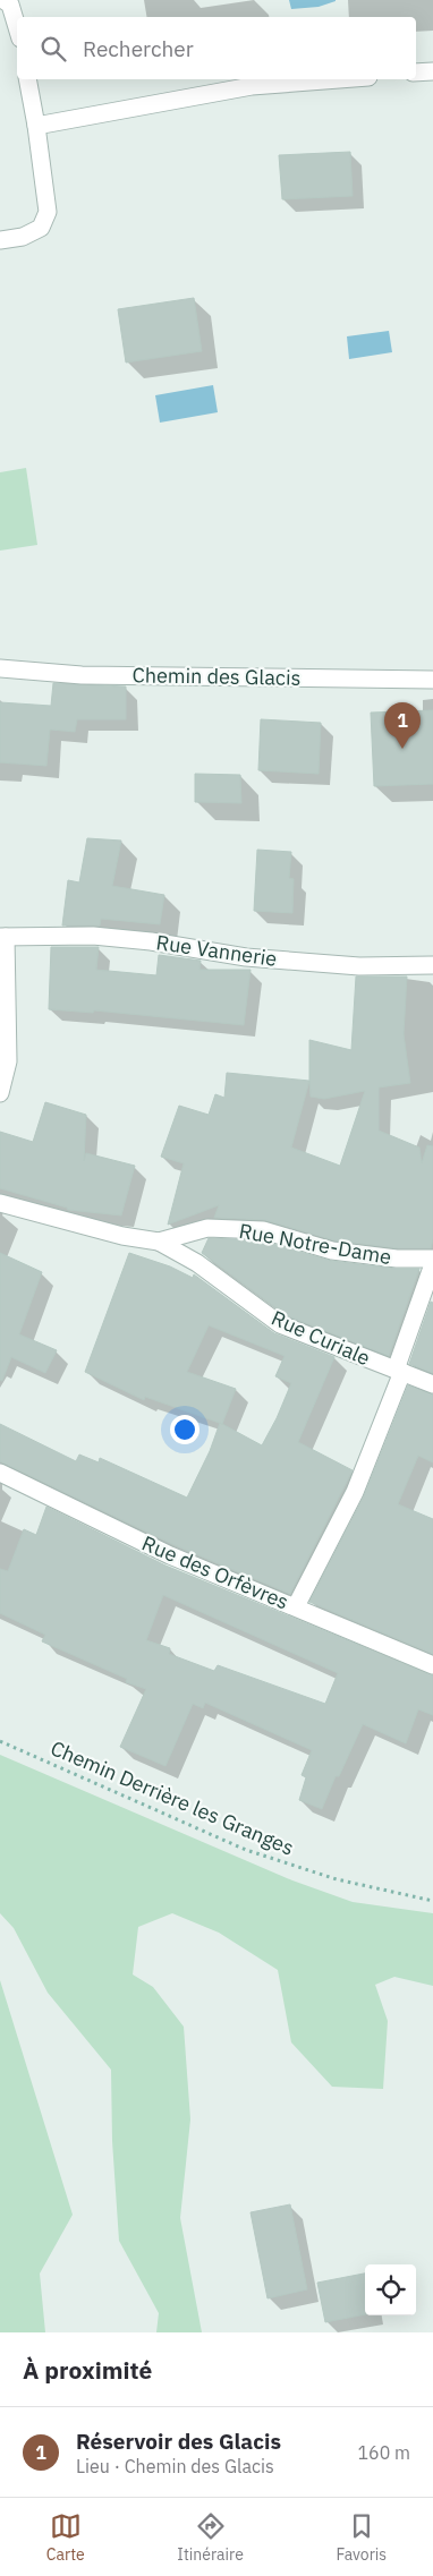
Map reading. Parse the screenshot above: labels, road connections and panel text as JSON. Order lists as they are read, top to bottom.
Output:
{
  "streets": {
    "street": [
      "Chemin des Glacis",
      "Rue Vannerie",
      "Rue Notre-Dame",
      "Rue Curiale",
      "Rue des Orfèvres"
    ],
    "path": ["Chemin Derrière les Granges"]
  },
  "crossings": [
    ["Rue Notre-Dame", "Rue Curiale"]
  ],
  "page": {
    "search": "Rechercher",
    "pins": "1",
    "heading": "À proximité",
    "list": [
      {
        "mark": "1",
        "name": "Réservoir des Glacis",
        "note": "Lieu · Chemin des Glacis",
        "value": "160 m"
      }
    ],
    "nav": ["Carte", "Itinéraire", "Favoris"]
  }
}
